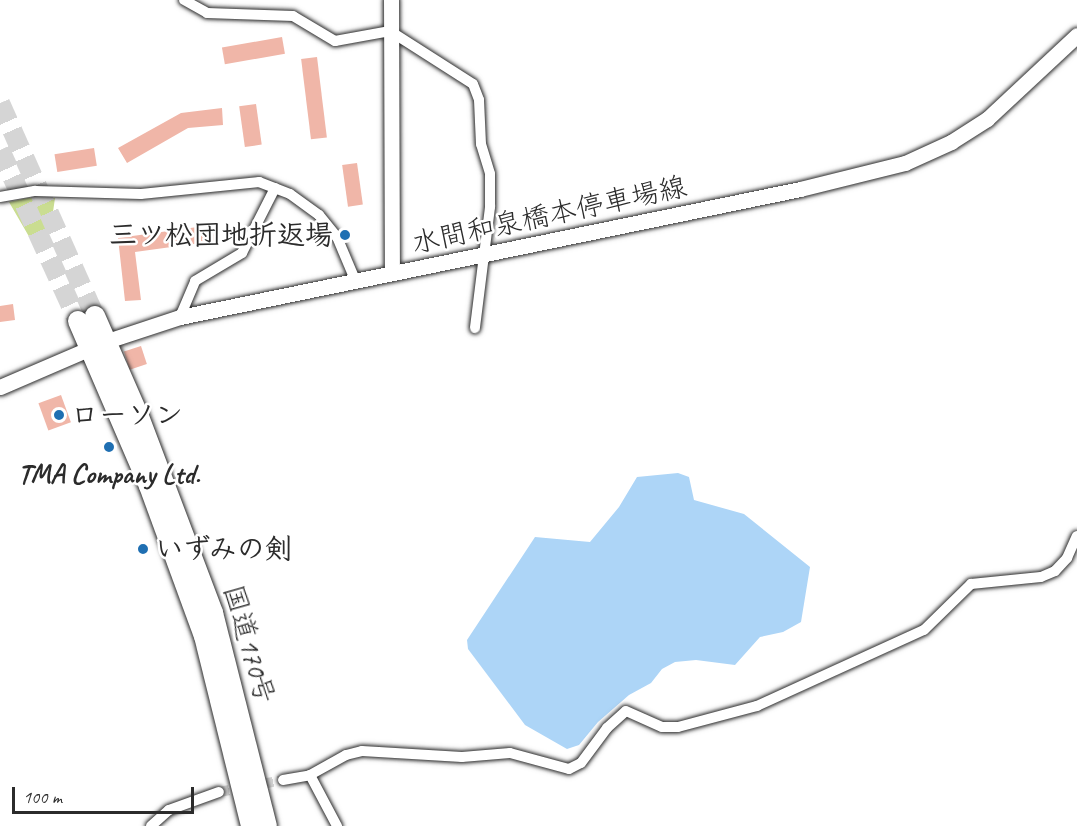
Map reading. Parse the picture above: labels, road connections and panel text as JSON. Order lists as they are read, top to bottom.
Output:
{
  "streets": {
    "highway": ["国道170号"],
    "main road": ["水間和泉橋本停車場線"]
  },
  "crossings": [
    ["水間和泉橋本停車場線", "国道170号"]
  ],
  "places": [
    "三ツ松団地折返場",
    "ローソン",
    "TMA Company Ltd.",
    "いずみの剣"
  ],
  "scale_bar": "100 m"
}
